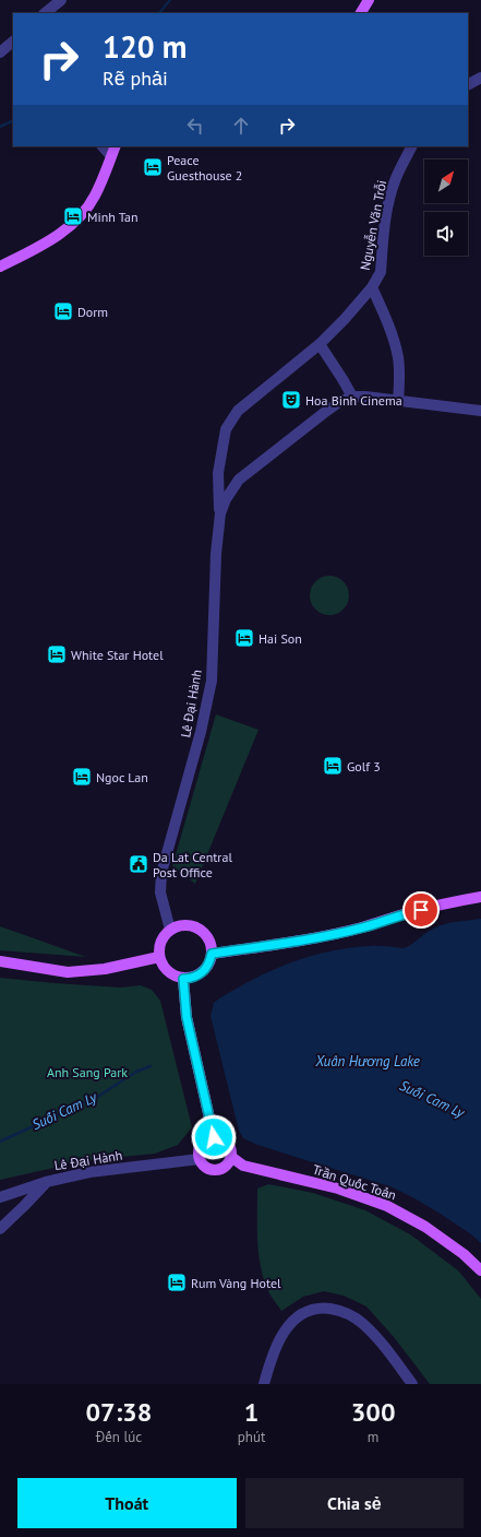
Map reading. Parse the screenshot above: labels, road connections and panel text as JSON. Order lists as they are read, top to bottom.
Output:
{
  "streets": {
    "main road": ["Trần Quốc Toản"],
    "street": ["Nguyễn Văn Trỗi", "Lê Đại Hành"]
  },
  "crossings": [
    ["Nguyễn Văn Trỗi", "Lê Đại Hành"],
    ["Lê Đại Hành", "Trần Quốc Toản"]
  ],
  "water": ["Xuân Hương Lake", "Suối Cam Ly"],
  "parks": ["Anh Sang Park"],
  "places": {
    "hotel": [
      "Peace Guesthouse 2",
      "Minh Tan",
      "Dorm",
      "Hai Son",
      "White Star Hotel",
      "Golf 3",
      "Ngoc Lan",
      "Rum Vàng Hotel"
    ],
    "theatre": ["Hoa Binh Cinema"],
    "public building": ["Da Lat Central Post Office"]
  },
  "north": "top right",
  "page": {
    "turn": ["120 m", "Rẽ phải"],
    "eta": [
      "07:38",
      "Đến lúc",
      "1",
      "phút",
      "300",
      "m"
    ],
    "buttons": ["Thoát", "Chia sẻ"]
  }
}
